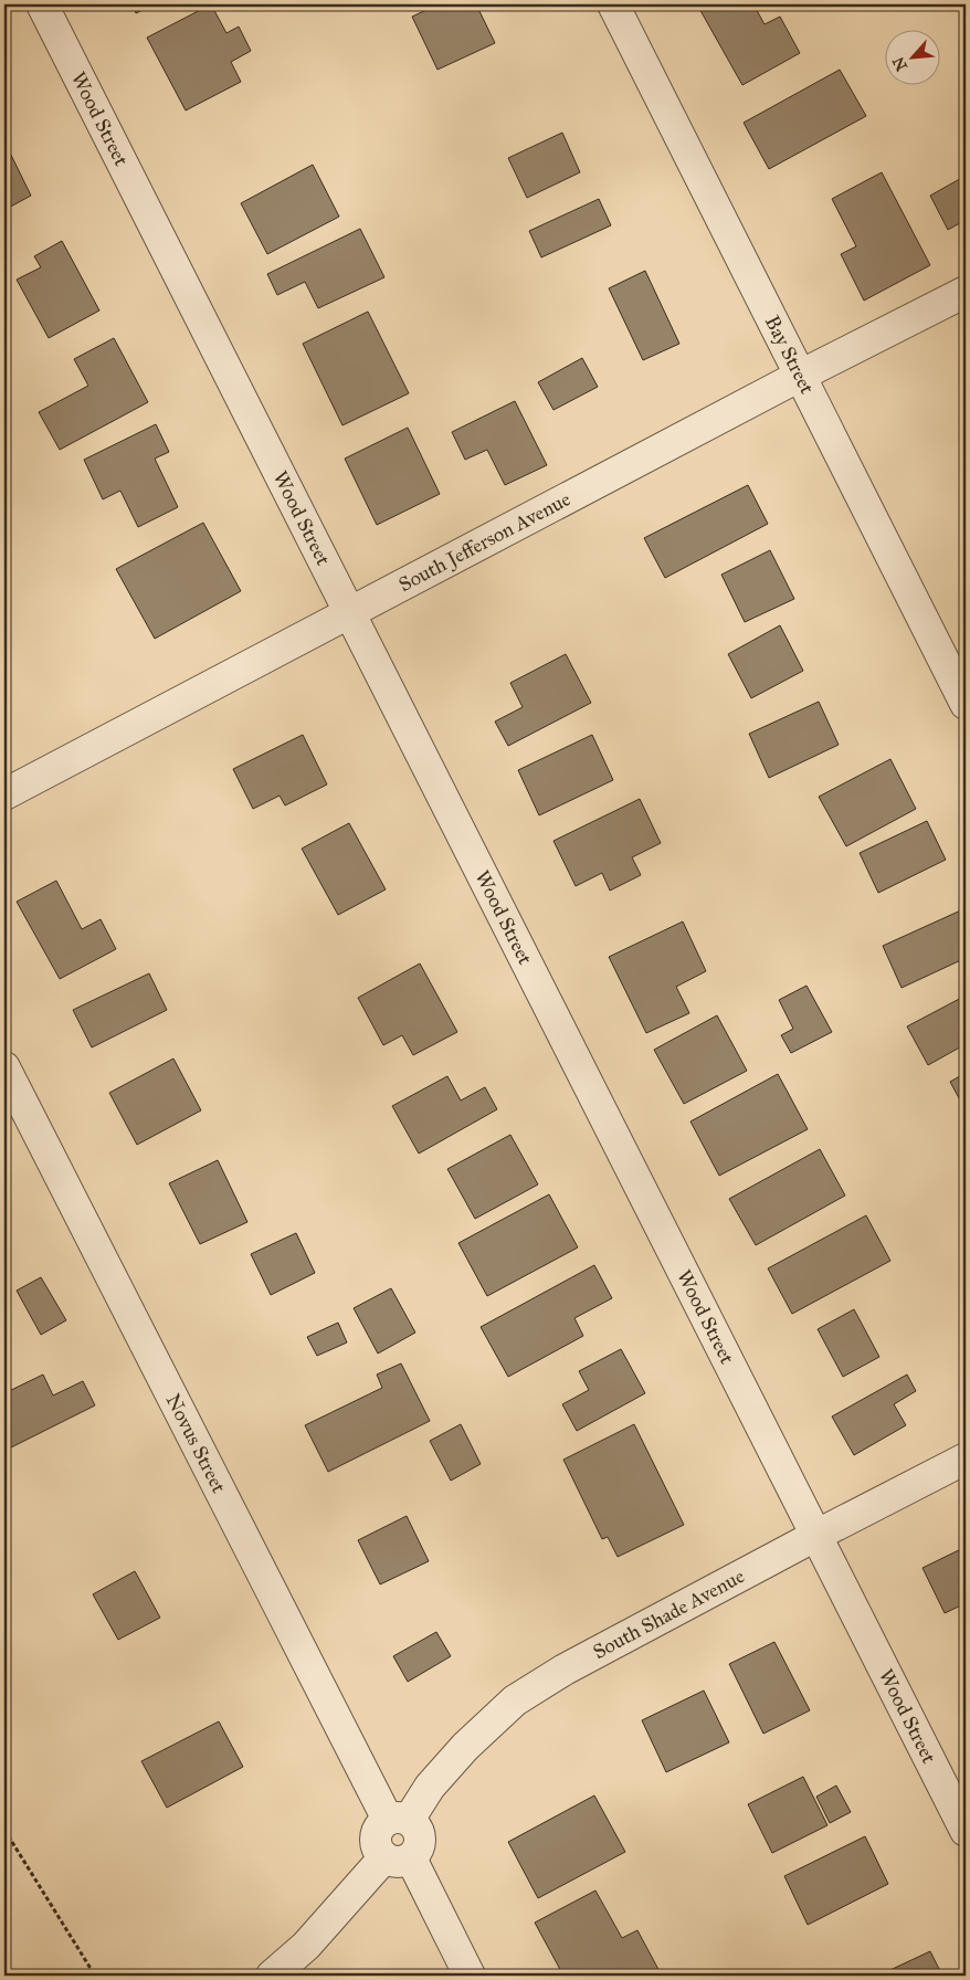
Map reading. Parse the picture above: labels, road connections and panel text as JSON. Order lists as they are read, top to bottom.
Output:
{
  "streets": {
    "street": [
      "Wood Street",
      "Bay Street",
      "South Jefferson Avenue",
      "Novus Street",
      "South Shade Avenue"
    ]
  },
  "crossings": [
    ["Wood Street", "South Jefferson Avenue"],
    ["Wood Street", "South Shade Avenue"],
    ["Bay Street", "South Jefferson Avenue"],
    ["Novus Street", "South Shade Avenue"]
  ],
  "north": "bottom left"
}
